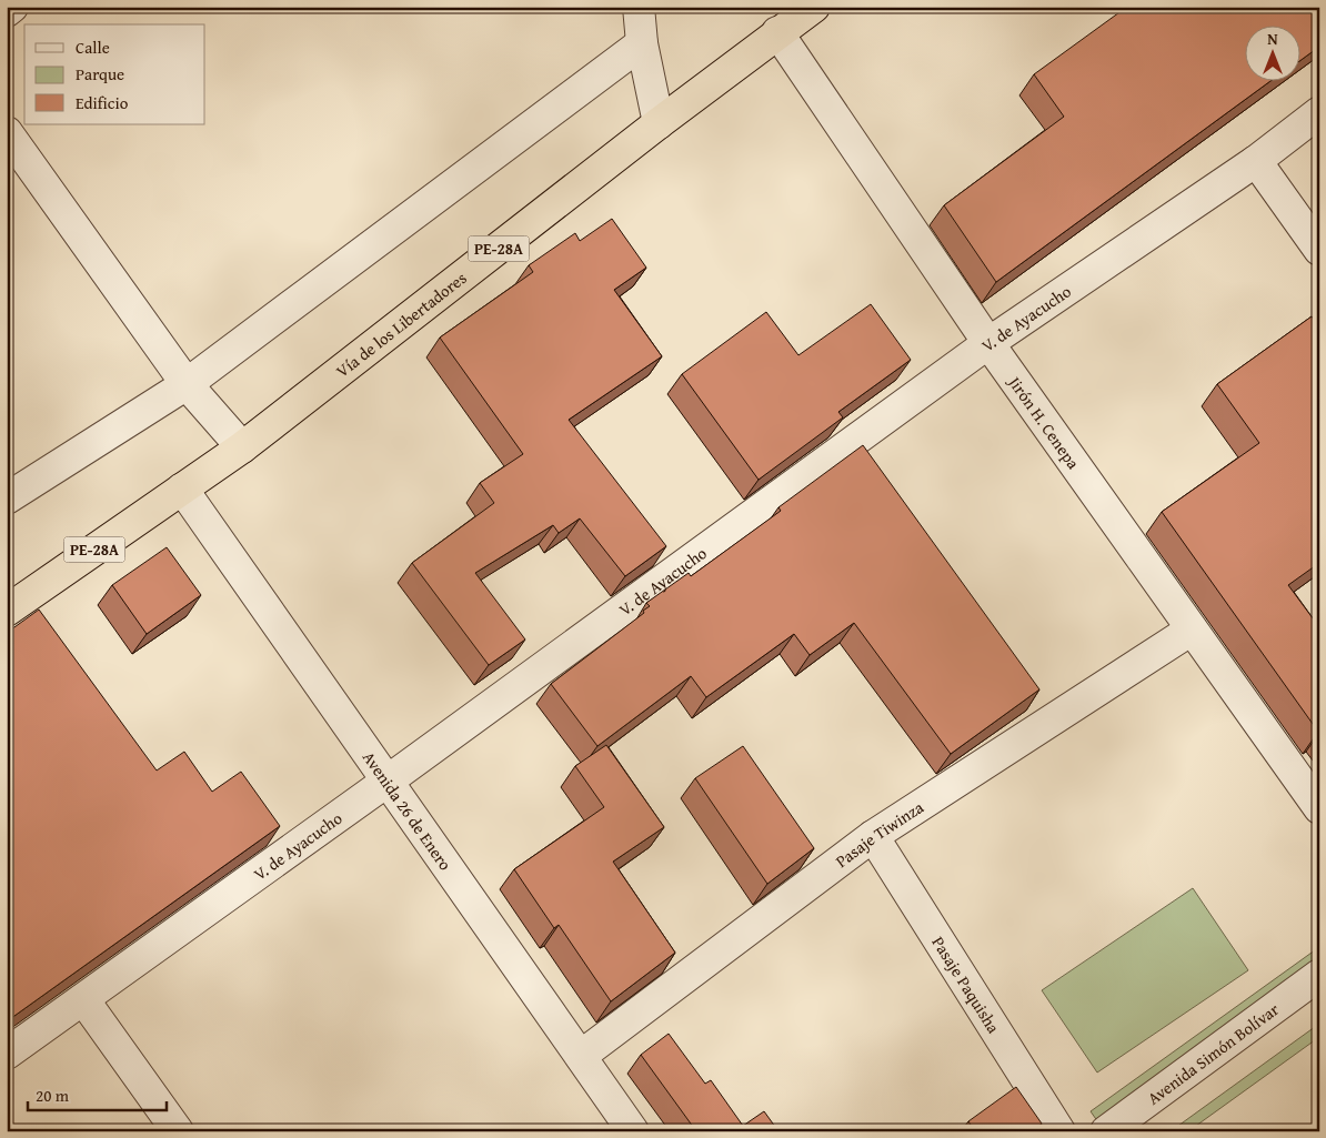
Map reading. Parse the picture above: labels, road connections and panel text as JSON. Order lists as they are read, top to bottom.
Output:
{
  "streets": {
    "highway": ["PE-28A", "Vía de los Libertadores"],
    "street": [
      "V. de Ayacucho",
      "Jirón H. Cenepa",
      "Avenida 26 de Enero",
      "Pasaje Tiwinza",
      "Pasaje Paquisha",
      "Avenida Simón Bolívar"
    ]
  },
  "crossings": [
    ["V. de Ayacucho", "Jirón H. Cenepa"],
    ["V. de Ayacucho", "Avenida 26 de Enero"],
    ["Vía de los Libertadores", "Jirón H. Cenepa"],
    ["Vía de los Libertadores", "Avenida 26 de Enero"],
    ["Jirón H. Cenepa", "Pasaje Tiwinza"],
    ["Avenida 26 de Enero", "Pasaje Tiwinza"],
    ["Pasaje Tiwinza", "Pasaje Paquisha"]
  ],
  "legend": ["Calle", "Parque", "Edificio"],
  "scale_bar": "20 m",
  "north": "top"
}
